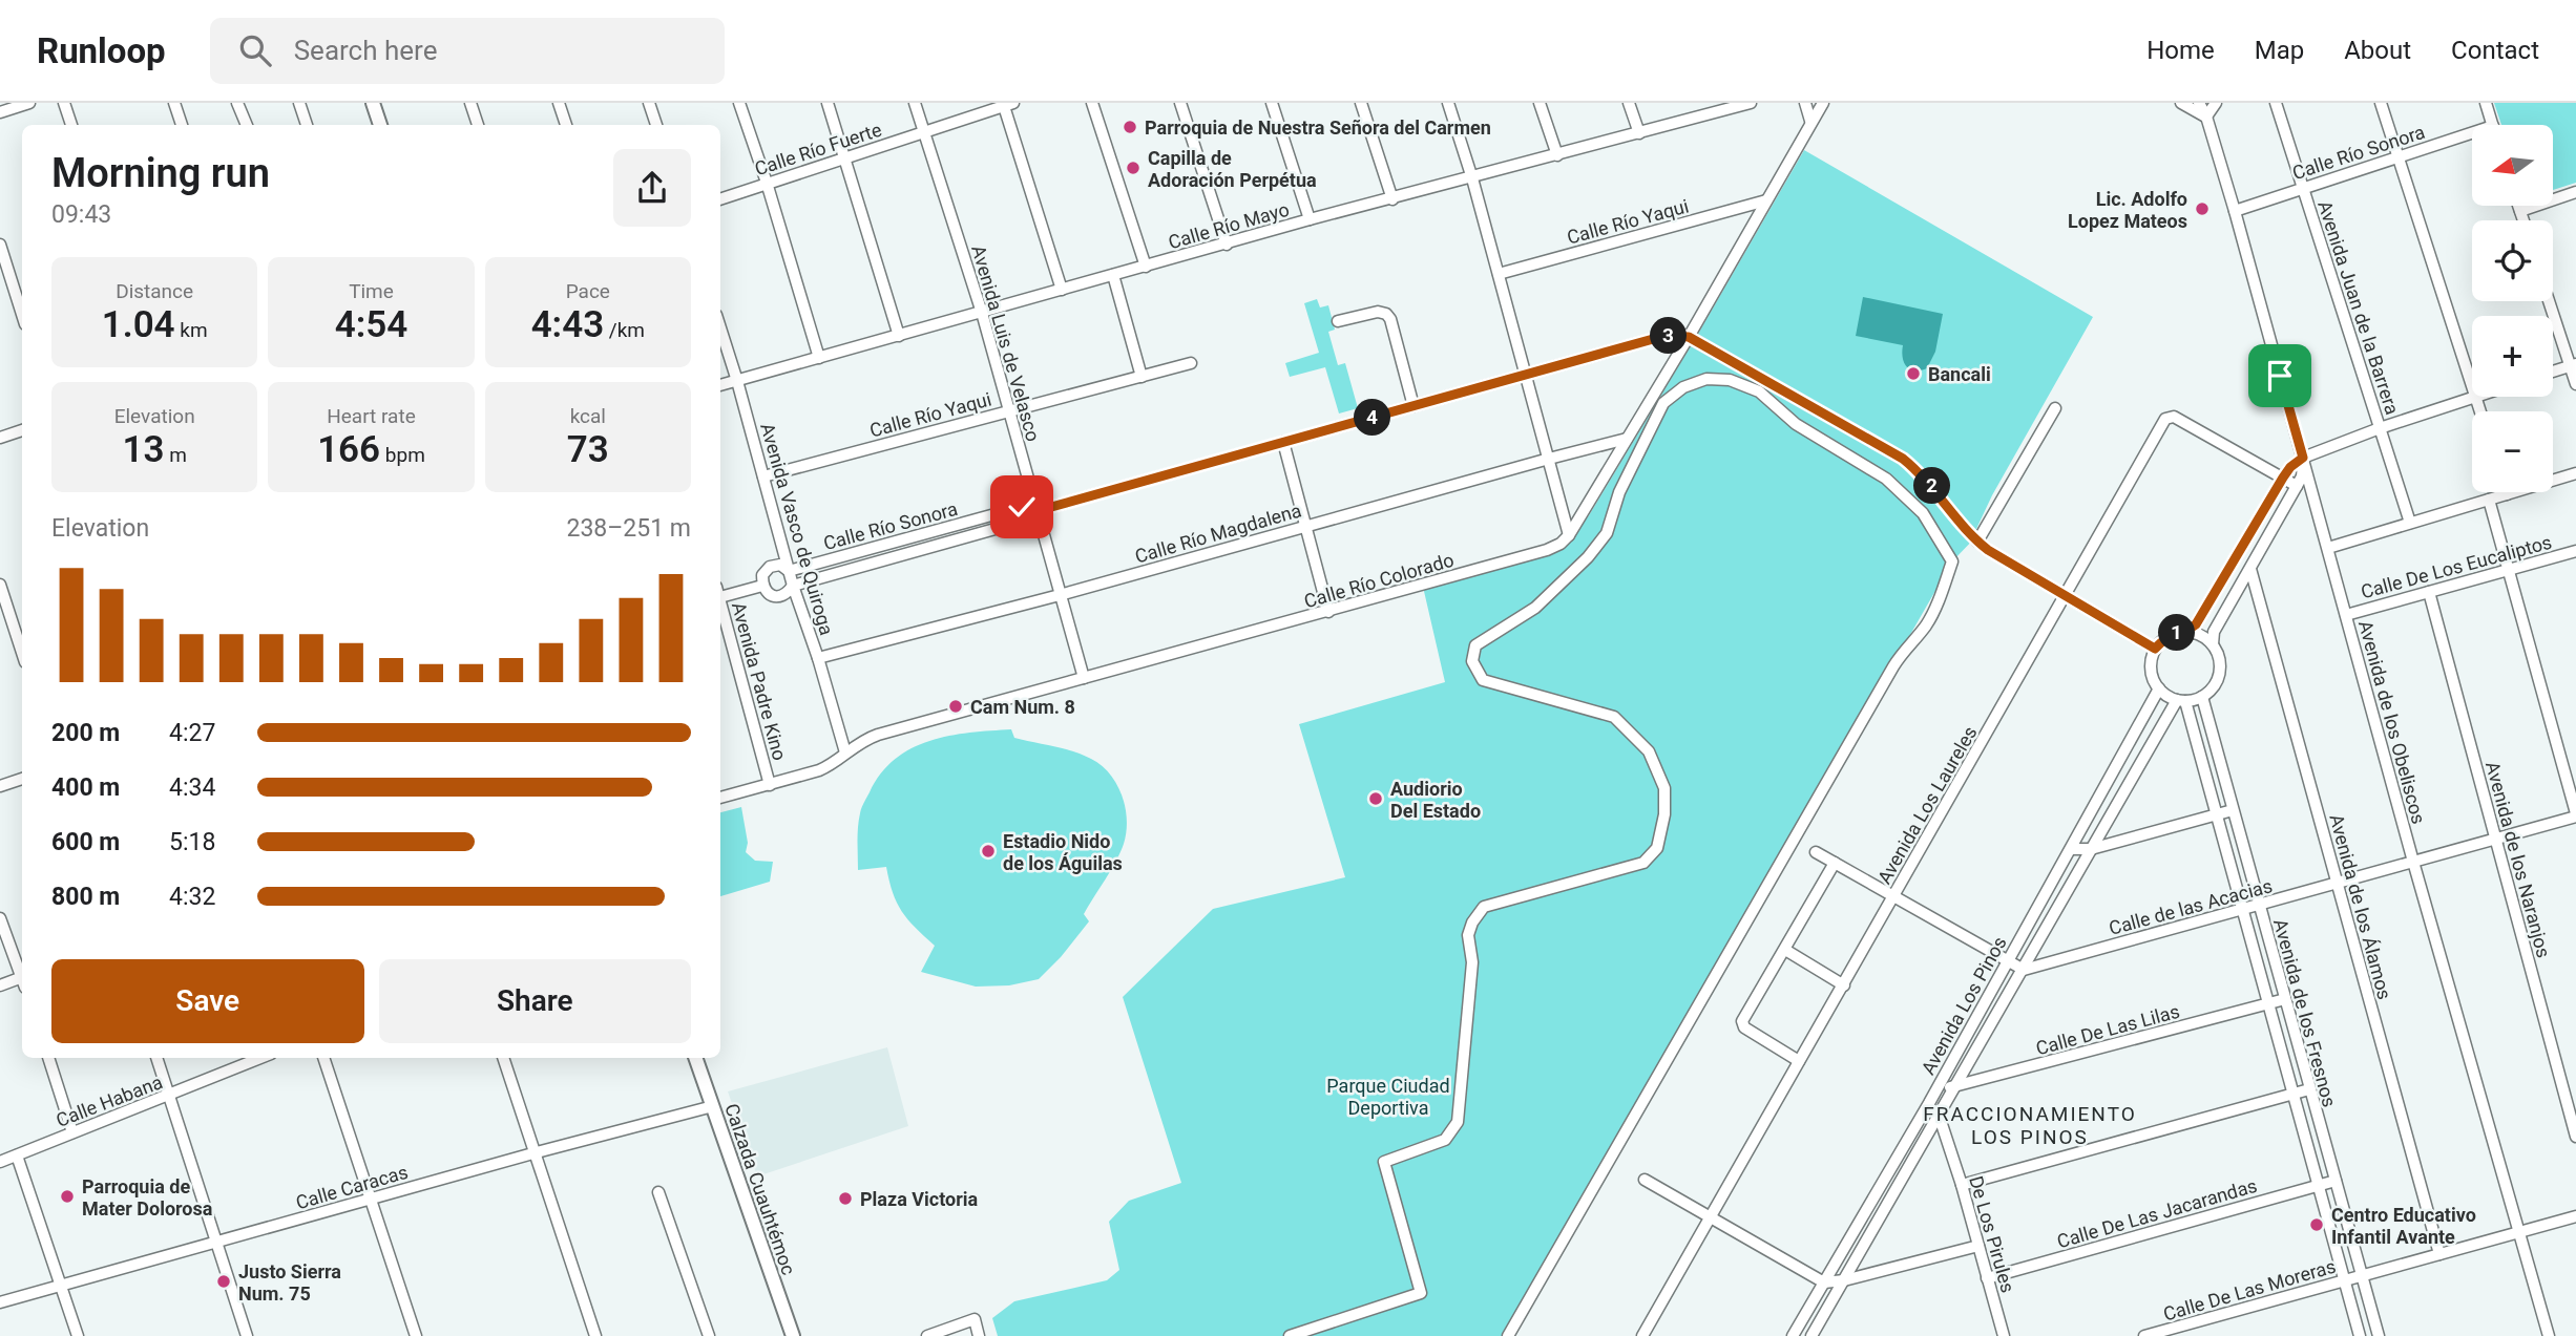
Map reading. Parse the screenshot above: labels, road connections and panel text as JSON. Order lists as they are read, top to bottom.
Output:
{
  "streets": {
    "main road": ["Calzada Cuauhtémoc"],
    "street": [
      "Calle Río Fuerte",
      "Calle Río Sonora",
      "Calle Río Yaqui",
      "Calle Río Mayo",
      "Avenida Juan de la Barrera",
      "Avenida Luis de Velasco",
      "Avenida Vasco de Quiroga",
      "Calle Río Magdalena",
      "Calle De Los Eucaliptos",
      "Calle Río Colorado",
      "Avenida Padre Kino",
      "Avenida de los Obeliscos",
      "Avenida Los Laureles",
      "Avenida de los Naranjos",
      "Calle de las Acacias",
      "Avenida de los Álamos",
      "Avenida Los Pinos",
      "Avenida de los Fresnos",
      "Calle De Las Lilas",
      "Calle Habana",
      "Calle Caracas",
      "Calle De Las Jacarandas",
      "De Los Pirules",
      "Calle De Las Moreras"
    ]
  },
  "crossings": [
    ["Calle Río Fuerte", "Avenida Luis de Velasco"],
    ["Calle Río Sonora", "Avenida Juan de la Barrera"],
    ["Calle Río Sonora", "Avenida Luis de Velasco"],
    ["Calle Río Sonora", "Avenida Vasco de Quiroga"],
    ["Calle Río Sonora", "Avenida de los Obeliscos"],
    ["Calle Río Yaqui", "Avenida Luis de Velasco"],
    ["Calle Río Yaqui", "Avenida Vasco de Quiroga"],
    ["Calle Río Mayo", "Avenida Luis de Velasco"],
    ["Calle Río Mayo", "Avenida Vasco de Quiroga"],
    ["Avenida Luis de Velasco", "Calle Río Magdalena"],
    ["Avenida Luis de Velasco", "Calle Río Colorado"],
    ["Avenida Vasco de Quiroga", "Calle Río Magdalena"],
    ["Avenida Vasco de Quiroga", "Calle Río Colorado"],
    ["Calle De Los Eucaliptos", "Avenida de los Obeliscos"],
    ["Calle De Los Eucaliptos", "Avenida de los Naranjos"],
    ["Calle Río Colorado", "Avenida Padre Kino"],
    ["Avenida de los Obeliscos", "Calle de las Acacias"],
    ["Avenida de los Obeliscos", "Calle De Las Moreras"],
    ["Avenida de los Naranjos", "Calle de las Acacias"],
    ["Calle de las Acacias", "Avenida de los Álamos"],
    ["Calle de las Acacias", "Avenida Los Pinos"],
    ["Calle de las Acacias", "Avenida de los Fresnos"],
    ["Avenida de los Álamos", "Calle De Las Moreras"],
    ["Avenida Los Pinos", "Avenida de los Fresnos"],
    ["Avenida Los Pinos", "Calle De Las Lilas"],
    ["Avenida Los Pinos", "De Los Pirules"],
    ["Avenida de los Fresnos", "Calle De Las Lilas"],
    ["Avenida de los Fresnos", "Calle De Las Jacarandas"],
    ["Avenida de los Fresnos", "Calle De Las Moreras"],
    ["Calle Caracas", "Calzada Cuauhtémoc"],
    ["Calle De Las Jacarandas", "De Los Pirules"]
  ],
  "districts": ["FRACCIONAMIENTO LOS PINOS"],
  "parks": ["Parque Ciudad Deportiva"],
  "places": [
    "Parroquia de Nuestra Señora del Carmen",
    "Capilla de Adoración Perpétua",
    "Lic. Adolfo Lopez Mateos",
    "Bancali",
    "Cam Num. 8",
    "Audiorio Del Estado",
    "Estadio Nido de los Águilas",
    "Parroquia de Mater Dolorosa",
    "Plaza Victoria",
    "Centro Educativo Infantil Avante",
    "Justo Sierra Num. 75"
  ],
  "north": "left",
  "page": {
    "header": "Runloop",
    "search": "Search here",
    "nav": [
      "Home",
      "Map",
      "About",
      "Contact"
    ],
    "map_buttons": ["+", "−"],
    "heading": ["Morning run", "09:43"],
    "stats": [
      ["Distance", "1.04 km"],
      ["Time", "4:54"],
      ["Pace", "4:43 /km"],
      ["Elevation", "13 m"],
      ["Heart rate", "166 bpm"],
      ["kcal", "73"]
    ],
    "pins": [
      "3",
      "4",
      "2",
      "1"
    ],
    "chart": ["Elevation", "238–251 m"],
    "list": [
      {
        "name": "200 m",
        "note": "4:27"
      },
      {
        "name": "400 m",
        "note": "4:34"
      },
      {
        "name": "600 m",
        "note": "5:18"
      },
      {
        "name": "800 m",
        "note": "4:32"
      }
    ],
    "buttons": ["Save", "Share"]
  }
}
